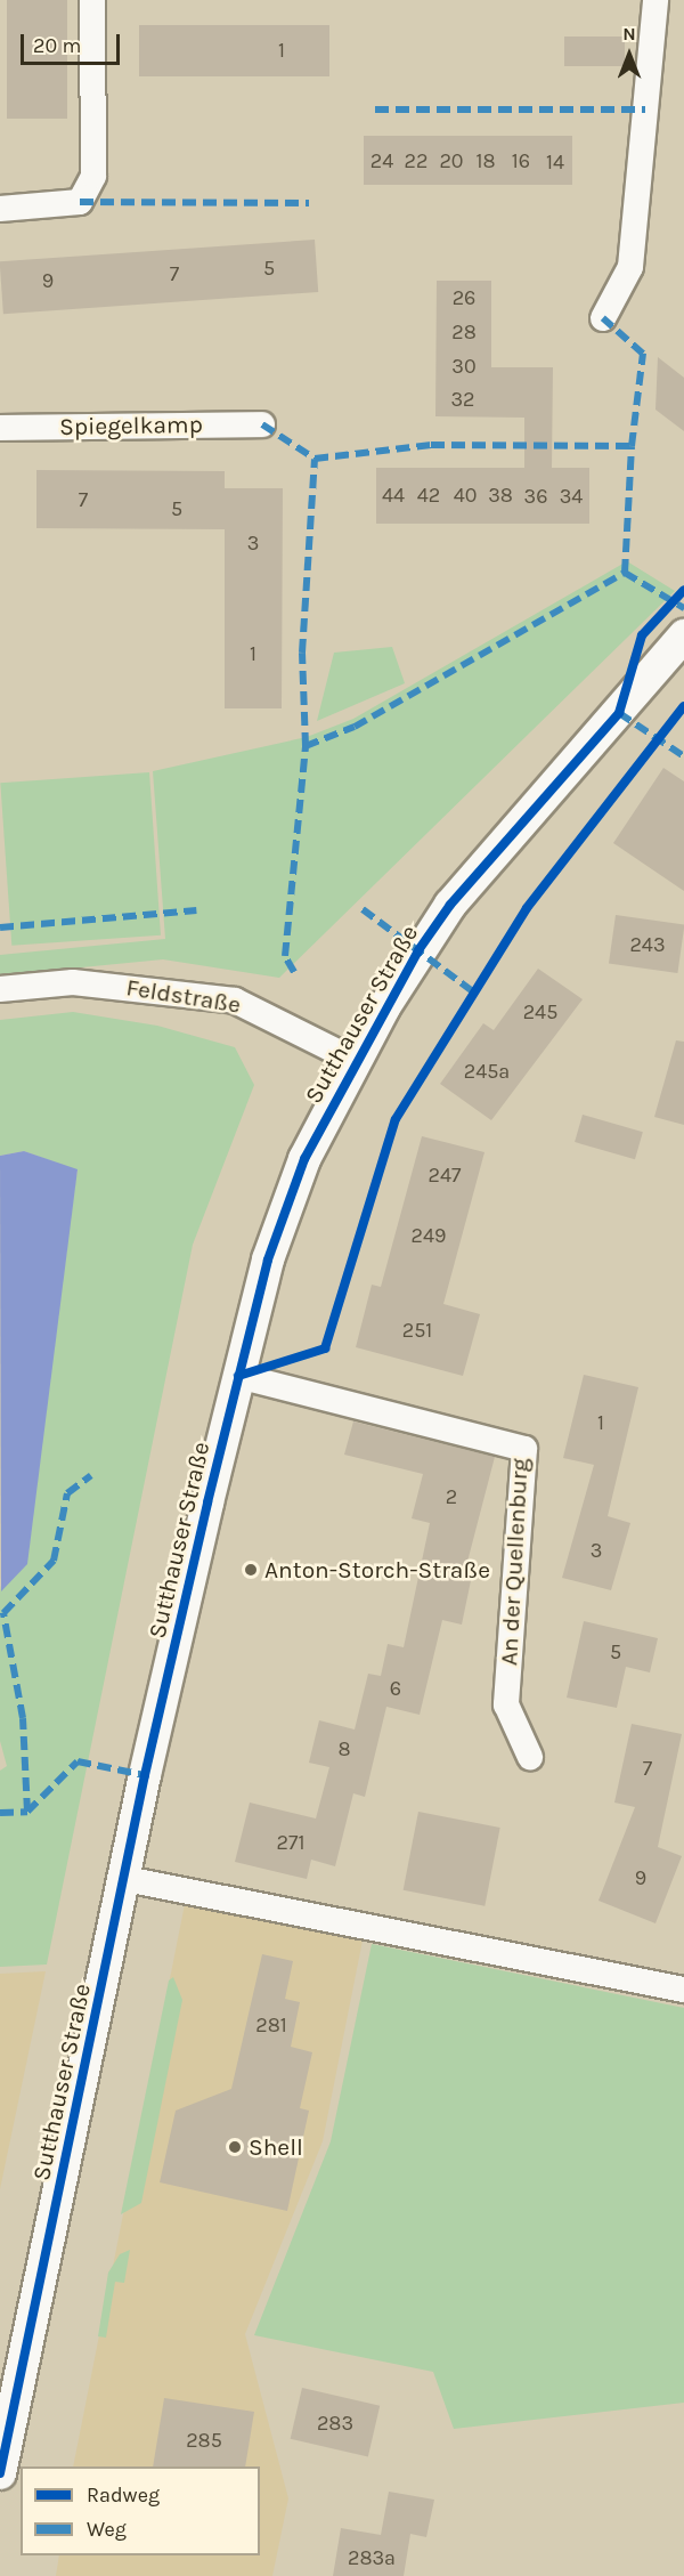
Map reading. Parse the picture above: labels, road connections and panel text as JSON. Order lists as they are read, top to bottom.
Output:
{
  "streets": {
    "street": [
      "Spiegelkamp",
      "Feldstraße",
      "Sutthauser Straße",
      "An der Quellenburg"
    ]
  },
  "crossings": [
    ["Feldstraße", "Sutthauser Straße"],
    ["Sutthauser Straße", "An der Quellenburg"]
  ],
  "places": ["Anton-Storch-Straße", "Shell"],
  "house_numbers": [
    "1",
    "24",
    "22",
    "20",
    "18",
    "16",
    "14",
    "5",
    "7",
    "9",
    "26",
    "28",
    "30",
    "32",
    "44",
    "42",
    "40",
    "38",
    "36",
    "34",
    "7",
    "5",
    "3",
    "1",
    "243",
    "245",
    "245a",
    "247",
    "249",
    "251",
    "1",
    "2",
    "3",
    "5",
    "6",
    "8",
    "7",
    "271",
    "9",
    "281",
    "283",
    "285",
    "283a"
  ],
  "legend": ["Radweg", "Weg"],
  "scale_bar": "20 m",
  "north": "top"
}
